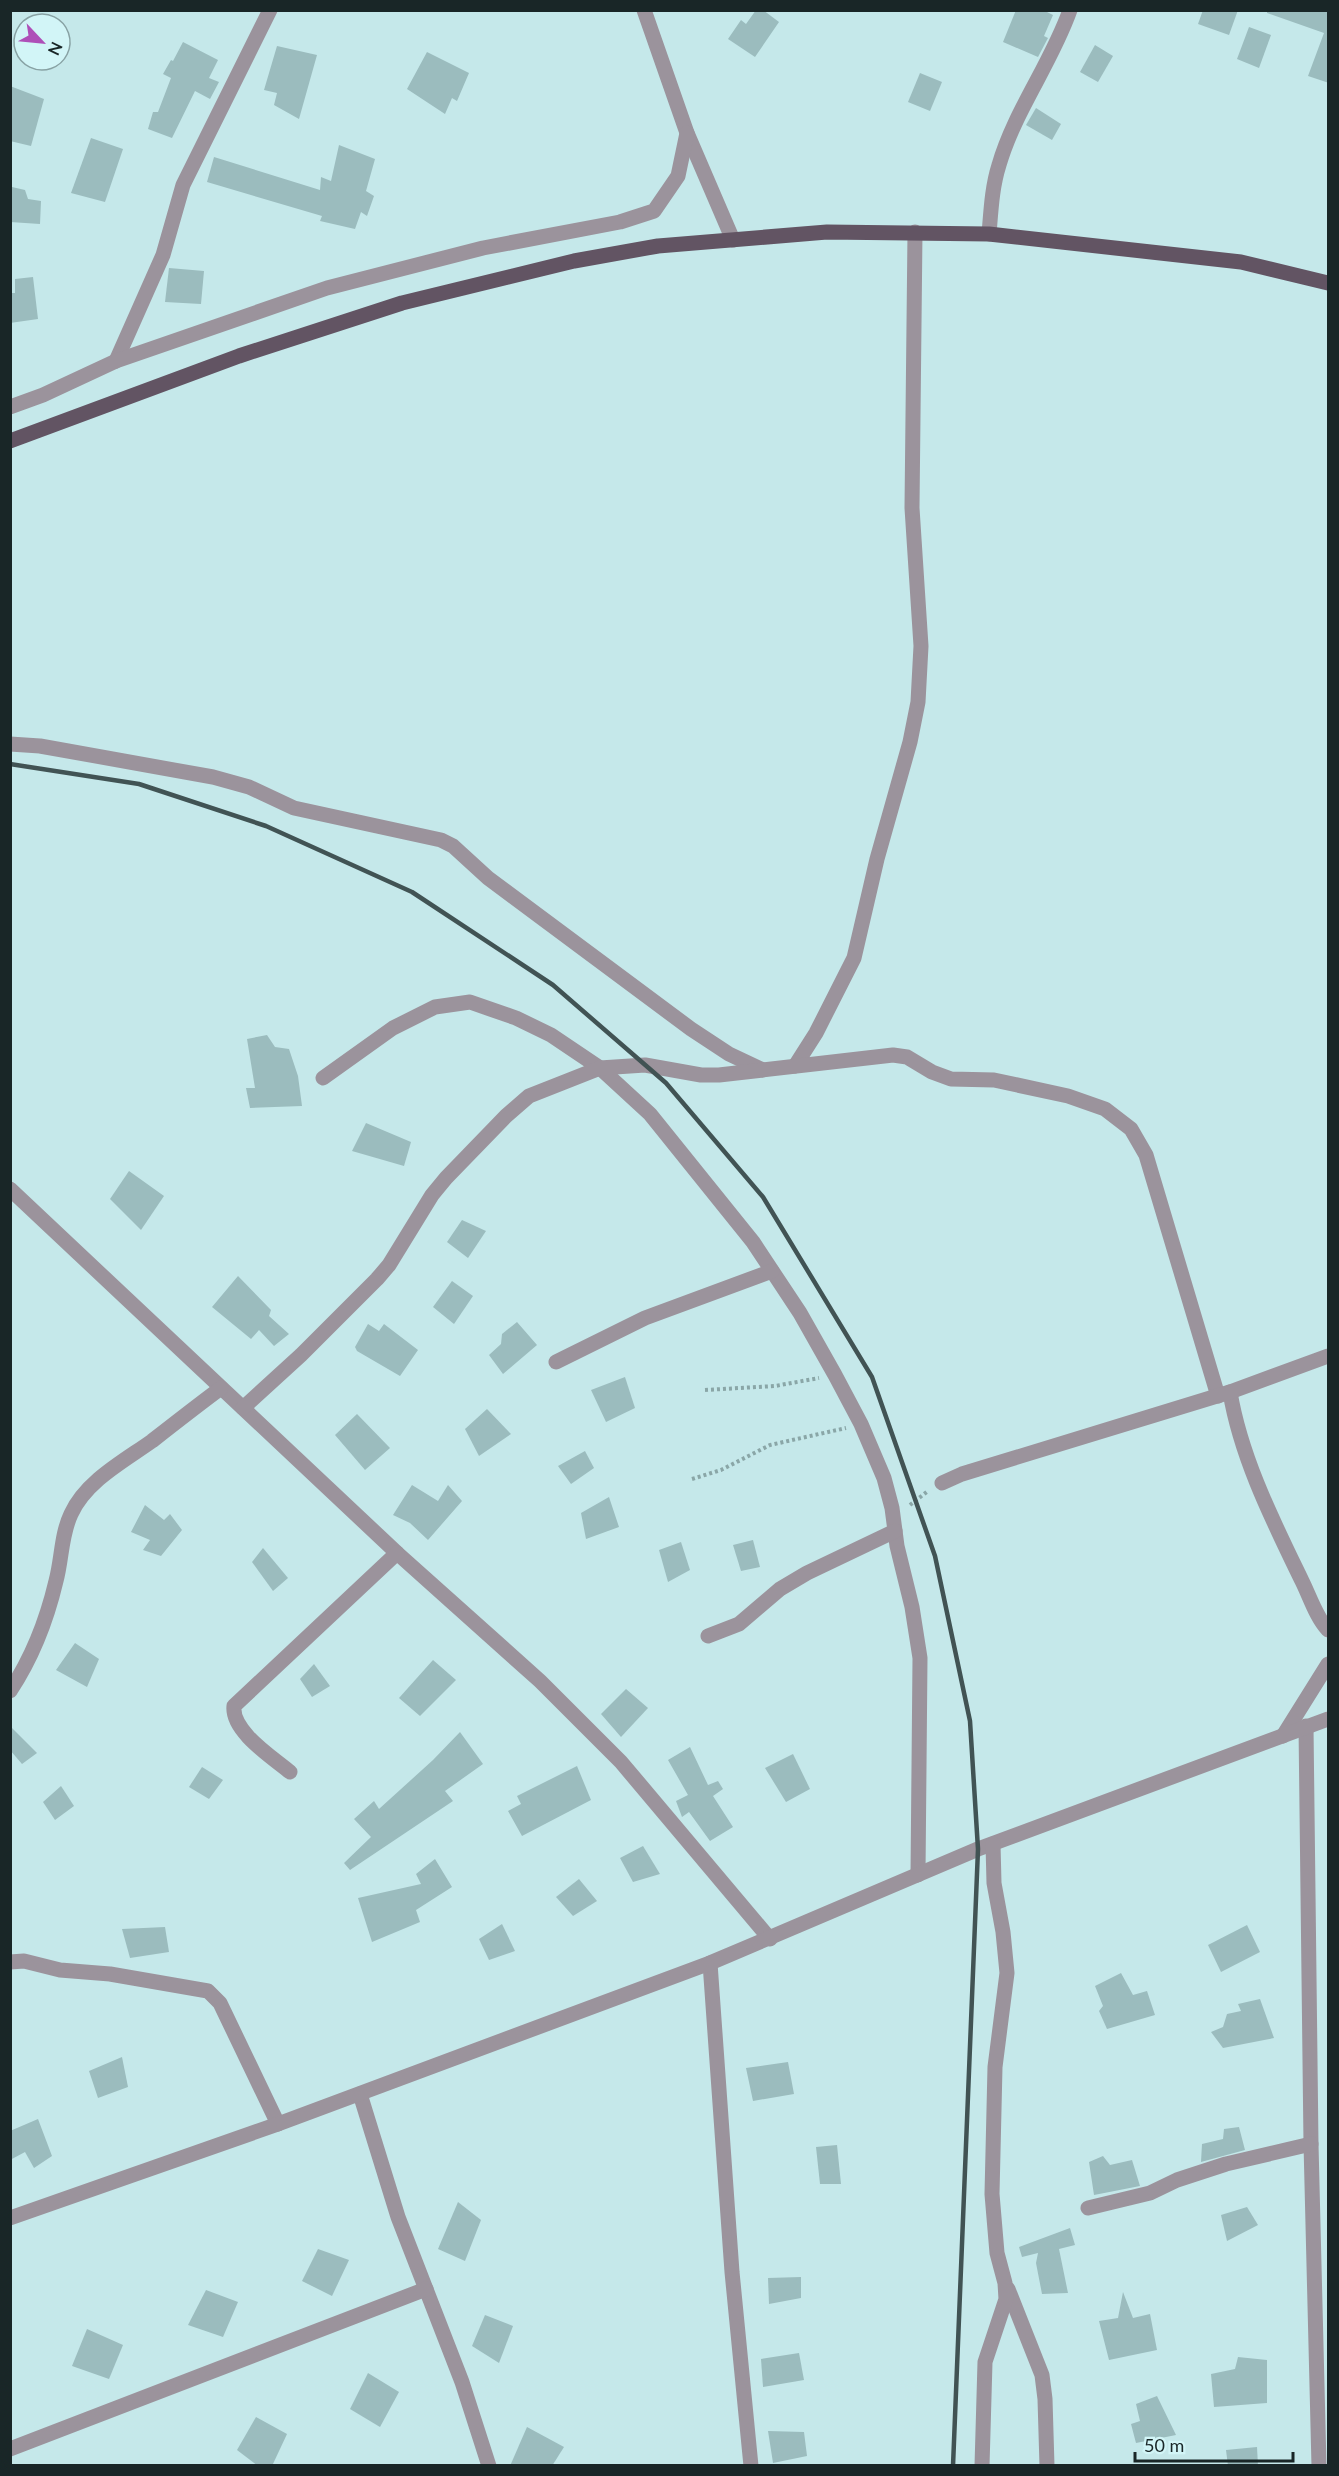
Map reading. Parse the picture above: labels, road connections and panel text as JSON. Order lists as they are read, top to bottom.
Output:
{
  "scale_bar": "50 m",
  "north": "bottom right"
}
